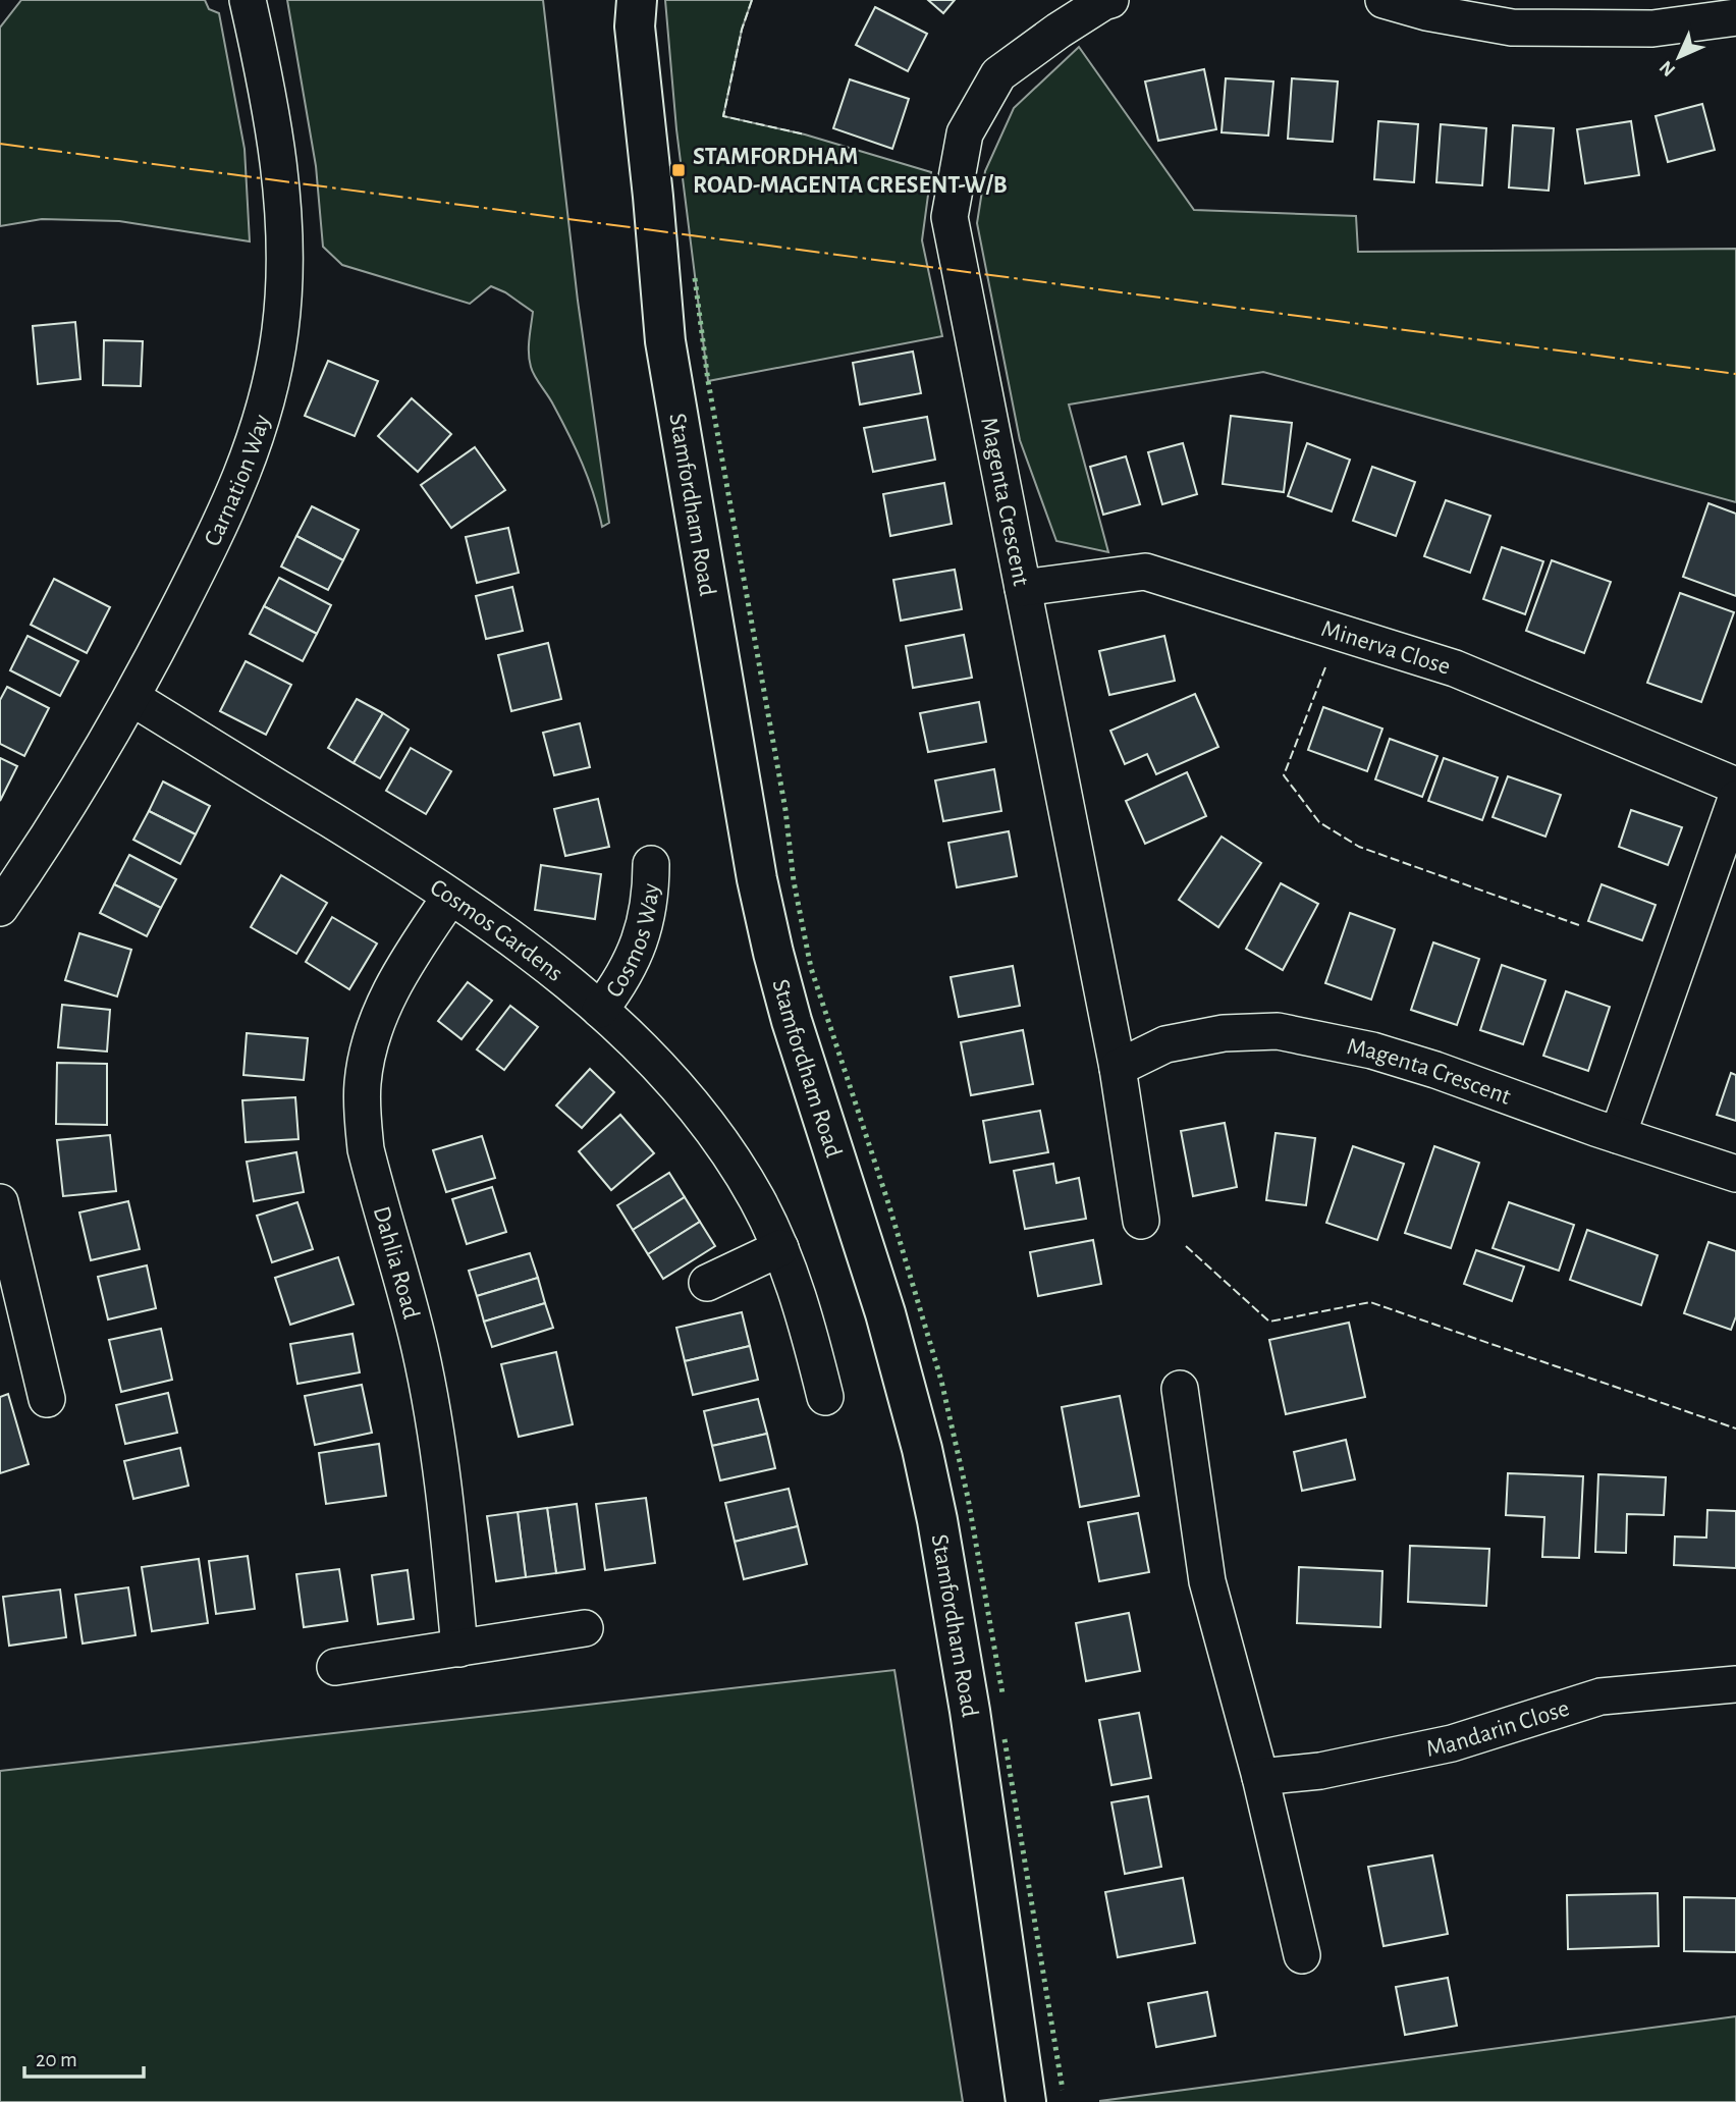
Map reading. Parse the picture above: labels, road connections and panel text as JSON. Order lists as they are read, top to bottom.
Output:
{
  "streets": {
    "main road": ["Stamfordham Road"],
    "street": [
      "Carnation Way",
      "Magenta Crescent",
      "Minerva Close",
      "Cosmos Gardens",
      "Cosmos Way",
      "Dahlia Road",
      "Mandarin Close"
    ]
  },
  "crossings": [
    ["Carnation Way", "Cosmos Gardens"],
    ["Magenta Crescent", "Minerva Close"],
    ["Cosmos Gardens", "Cosmos Way"],
    ["Cosmos Gardens", "Dahlia Road"]
  ],
  "places": {
    "transit": ["STAMFORDHAM ROAD-MAGENTA CRESENT-W/B"]
  },
  "scale_bar": "20 m",
  "north": "bottom left"
}
